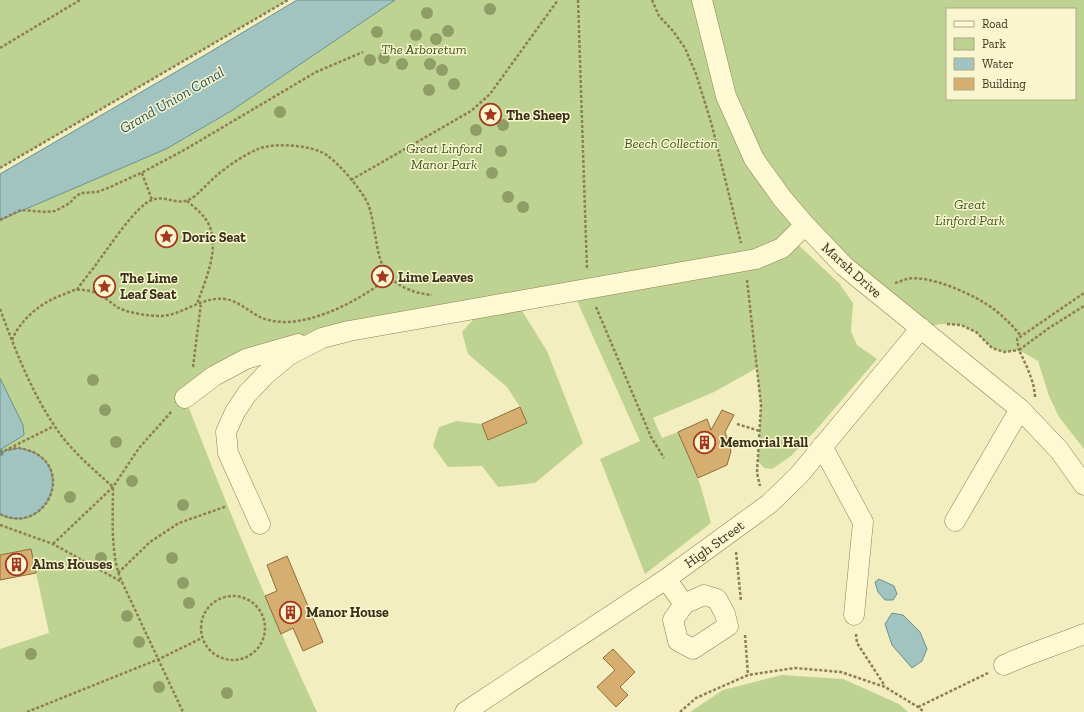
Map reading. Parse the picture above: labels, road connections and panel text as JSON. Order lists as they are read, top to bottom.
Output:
{
  "streets": {
    "street": ["Marsh Drive", "High Street"]
  },
  "crossings": [
    ["Marsh Drive", "High Street"]
  ],
  "water": ["Grand Union Canal"],
  "parks": [
    "The Arboretum",
    "Beech Collection",
    "Great Linford Manor Park",
    "Great Linford Park"
  ],
  "places": {
    "place": [
      "The Sheep",
      "Doric Seat",
      "Lime Leaves",
      "The Lime Leaf Seat"
    ],
    "building": ["Memorial Hall", "Alms Houses", "Manor House"]
  },
  "legend": [
    "Road",
    "Park",
    "Water",
    "Building"
  ]
}
